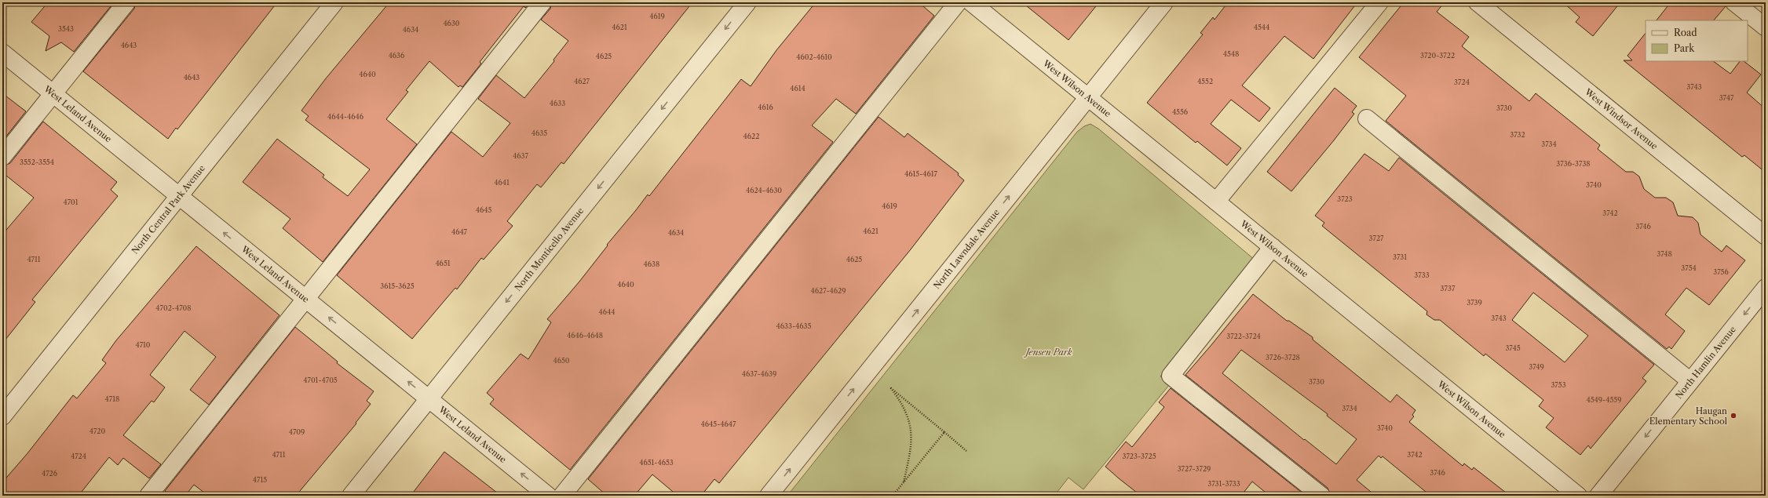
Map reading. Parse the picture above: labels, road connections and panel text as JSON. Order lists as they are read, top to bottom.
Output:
{
  "streets": {
    "street": [
      "West Wilson Avenue",
      "West Leland Avenue",
      "West Windsor Avenue",
      "North Central Park Avenue",
      "North Monticello Avenue",
      "North Lawndale Avenue",
      "North Hamlin Avenue"
    ]
  },
  "crossings": [
    ["West Wilson Avenue", "North Lawndale Avenue"],
    ["West Leland Avenue", "North Central Park Avenue"],
    ["West Leland Avenue", "North Monticello Avenue"]
  ],
  "one_way": [
    "West Leland Avenue",
    "North Monticello Avenue",
    "North Lawndale Avenue",
    "North Hamlin Avenue"
  ],
  "parks": ["Jensen Park"],
  "places": ["Haugan Elementary School"],
  "house_numbers": [
    "4619",
    "4630",
    "4621",
    "4544",
    "3543",
    "4634",
    "4643",
    "4548",
    "4636",
    "3720-3722",
    "4625",
    "4602-4610",
    "4640",
    "4643",
    "4627",
    "4552",
    "3724",
    "3743",
    "4614",
    "3747",
    "4633",
    "4616",
    "3730",
    "4556",
    "4644-4646",
    "4635",
    "3732",
    "4622",
    "3734",
    "4637",
    "3552-3554",
    "3736-3738",
    "4615-4617",
    "4641",
    "3740",
    "4624-4630",
    "3723",
    "4701",
    "4619",
    "4645",
    "3742",
    "3746",
    "4621",
    "4647",
    "4634",
    "3727",
    "3748",
    "3731",
    "4711",
    "4625",
    "4651",
    "4638",
    "3754",
    "3756",
    "3733",
    "4640",
    "3615-3625",
    "3737",
    "4627-4629",
    "3739",
    "4702-4708",
    "4644",
    "3743",
    "4633-4635",
    "4646-4648",
    "3722-3724",
    "4710",
    "3745",
    "3726-3728",
    "4650",
    "3749",
    "4637-4639",
    "4701-4705",
    "3730",
    "3753",
    "4718",
    "4549-4559",
    "3734",
    "4645-4647",
    "3740",
    "4720",
    "4709",
    "4711",
    "3742",
    "4724",
    "3723-3725",
    "4651-4653",
    "3727-3729",
    "3746",
    "4726",
    "4715",
    "3731-3733"
  ],
  "legend": ["Road", "Park"]
}
